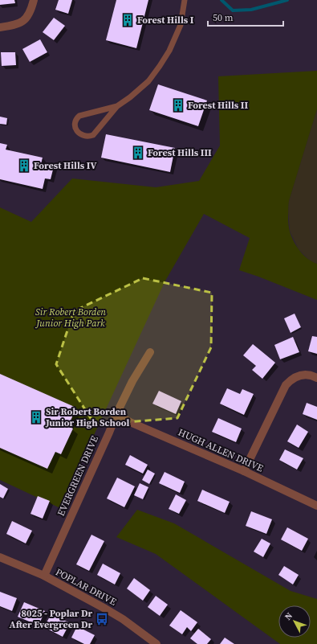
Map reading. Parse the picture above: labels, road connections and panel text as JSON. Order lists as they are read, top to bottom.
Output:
{
  "streets": {
    "street": ["HUGH ALLEN DRIVE", "EVERGREEN DRIVE", "POPLAR DRIVE"]
  },
  "crossings": [
    ["HUGH ALLEN DRIVE", "EVERGREEN DRIVE"],
    ["EVERGREEN DRIVE", "POPLAR DRIVE"]
  ],
  "parks": ["Sir Robert Borden Junior High Park"],
  "places": {
    "building": [
      "Forest Hills I",
      "Forest Hills II",
      "Forest Hills III",
      "Forest Hills IV",
      "Sir Robert Borden Junior High School"
    ],
    "bus stop": ["8025 - Poplar Dr After Evergreen Dr"]
  },
  "scale_bar": "50 m",
  "north": "top left"
}
